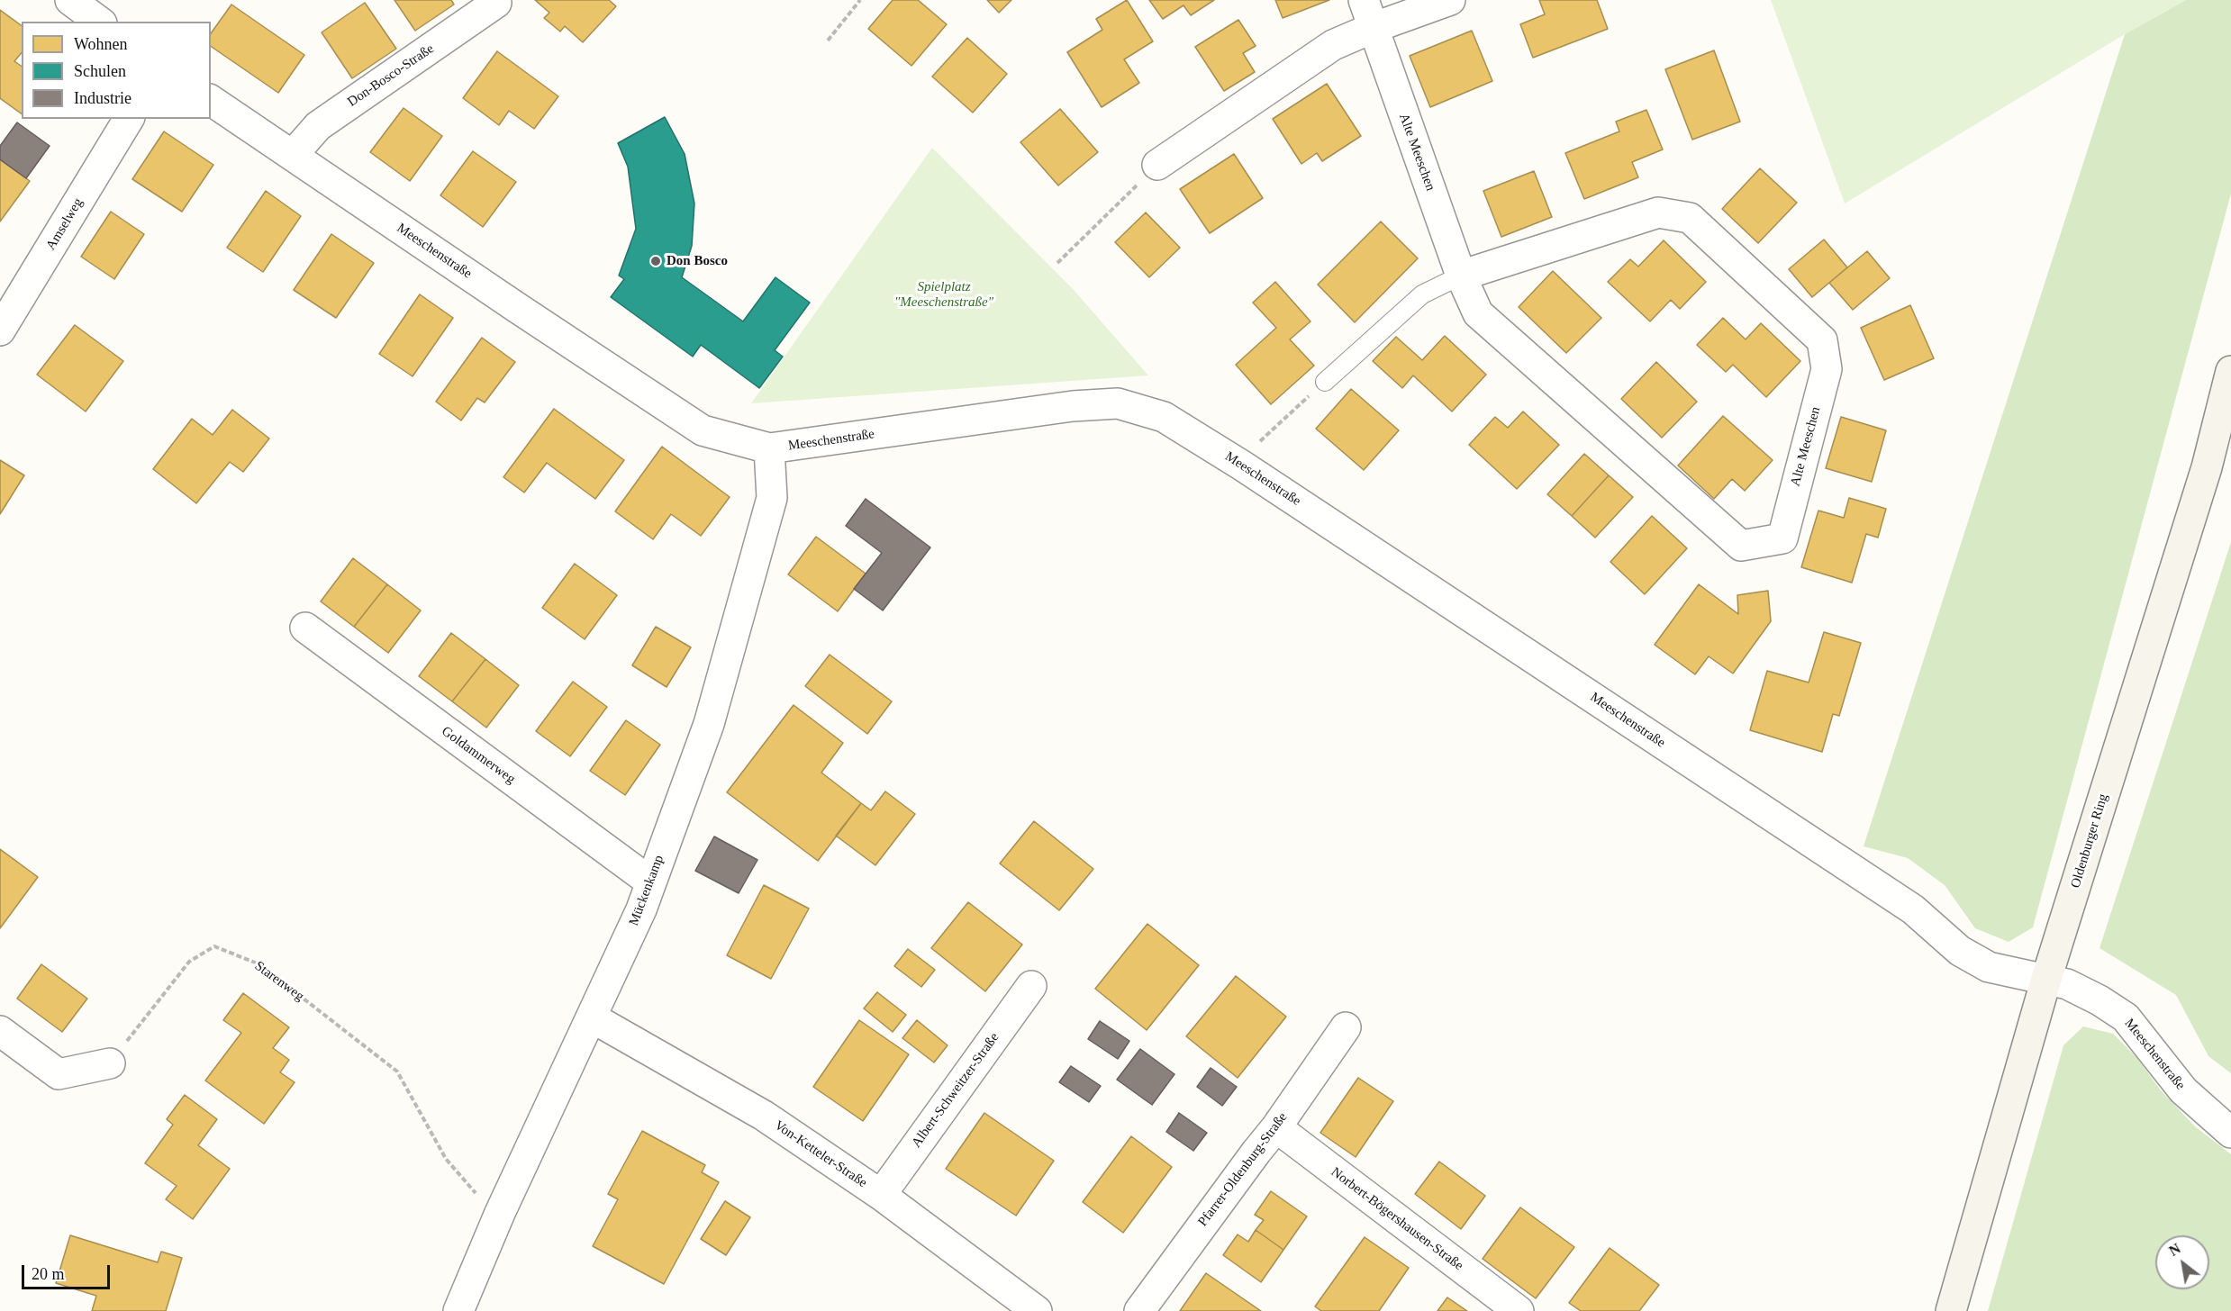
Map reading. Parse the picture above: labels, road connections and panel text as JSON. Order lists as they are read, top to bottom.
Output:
{
  "streets": {
    "main road": ["Oldenburger Ring"],
    "street": [
      "Don-Bosco-Straße",
      "Alte Meeschen",
      "Amselweg",
      "Meeschenstraße",
      "Goldammerweg",
      "Mückenkamp",
      "Albert-Schweitzer-Straße",
      "Von-Ketteler-Straße",
      "Pfarrer-Oldenburg-Straße",
      "Norbert-Bögershausen-Straße"
    ],
    "path": ["Starenweg"]
  },
  "crossings": [
    ["Don-Bosco-Straße", "Meeschenstraße"],
    ["Meeschenstraße", "Oldenburger Ring"],
    ["Meeschenstraße", "Mückenkamp"],
    ["Goldammerweg", "Mückenkamp"],
    ["Mückenkamp", "Starenweg"],
    ["Mückenkamp", "Von-Ketteler-Straße"],
    ["Albert-Schweitzer-Straße", "Von-Ketteler-Straße"],
    ["Pfarrer-Oldenburg-Straße", "Norbert-Bögershausen-Straße"]
  ],
  "parks": ["Spielplatz \"Meeschenstraße\""],
  "places": ["Don Bosco"],
  "legend": ["Wohnen", "Schulen", "Industrie"],
  "scale_bar": "20 m",
  "north": "top left"
}
